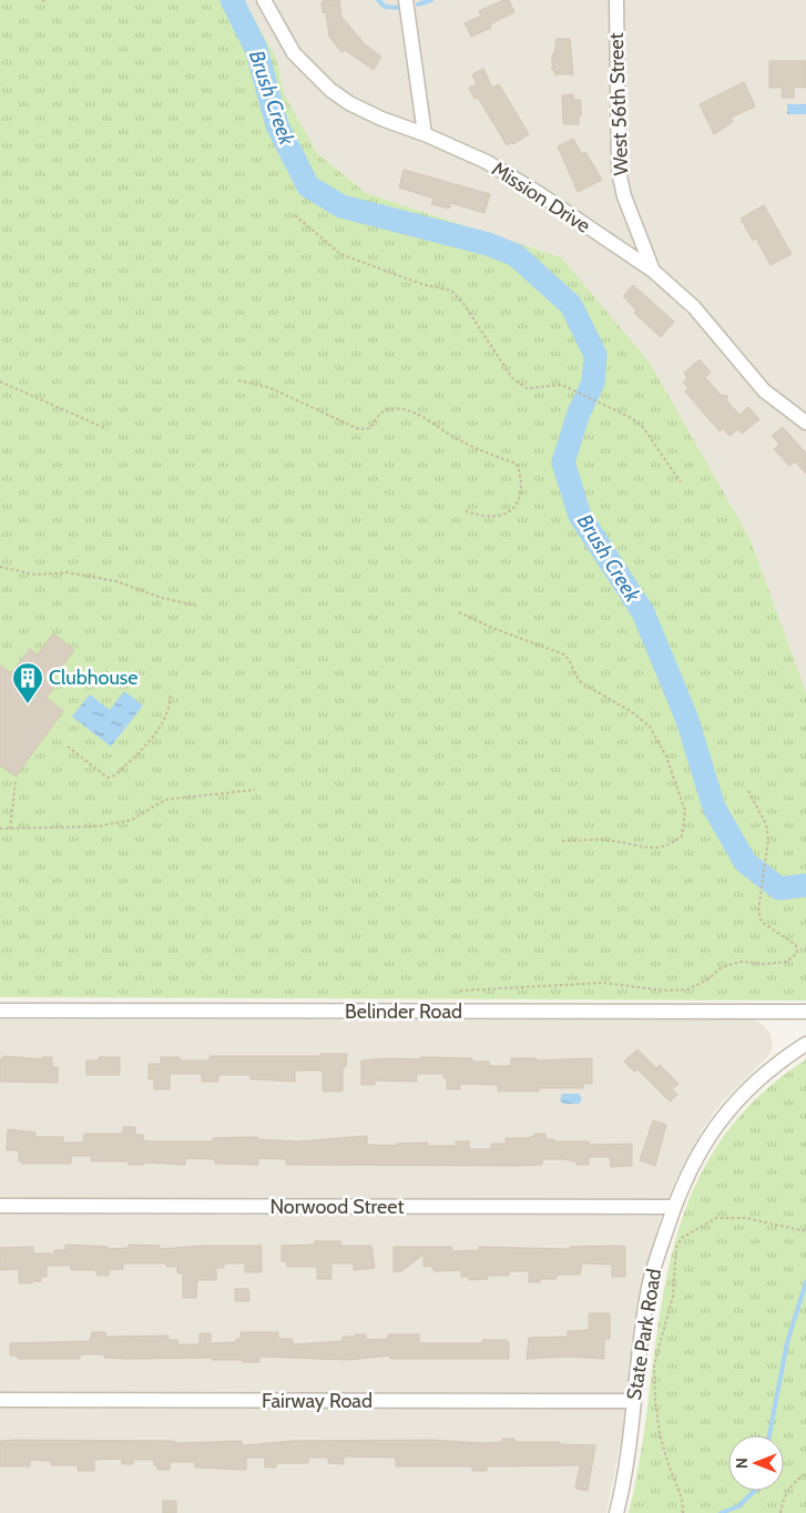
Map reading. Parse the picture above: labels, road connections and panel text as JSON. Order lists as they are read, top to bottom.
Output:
{
  "streets": {
    "street": [
      "West 56th Street",
      "Mission Drive",
      "Belinder Road",
      "Norwood Street",
      "State Park Road",
      "Fairway Road"
    ]
  },
  "crossings": [
    ["West 56th Street", "Mission Drive"],
    ["Norwood Street", "State Park Road"],
    ["State Park Road", "Fairway Road"]
  ],
  "water": ["Brush Creek"],
  "places": {
    "building": ["Clubhouse"]
  },
  "north": "left"
}
